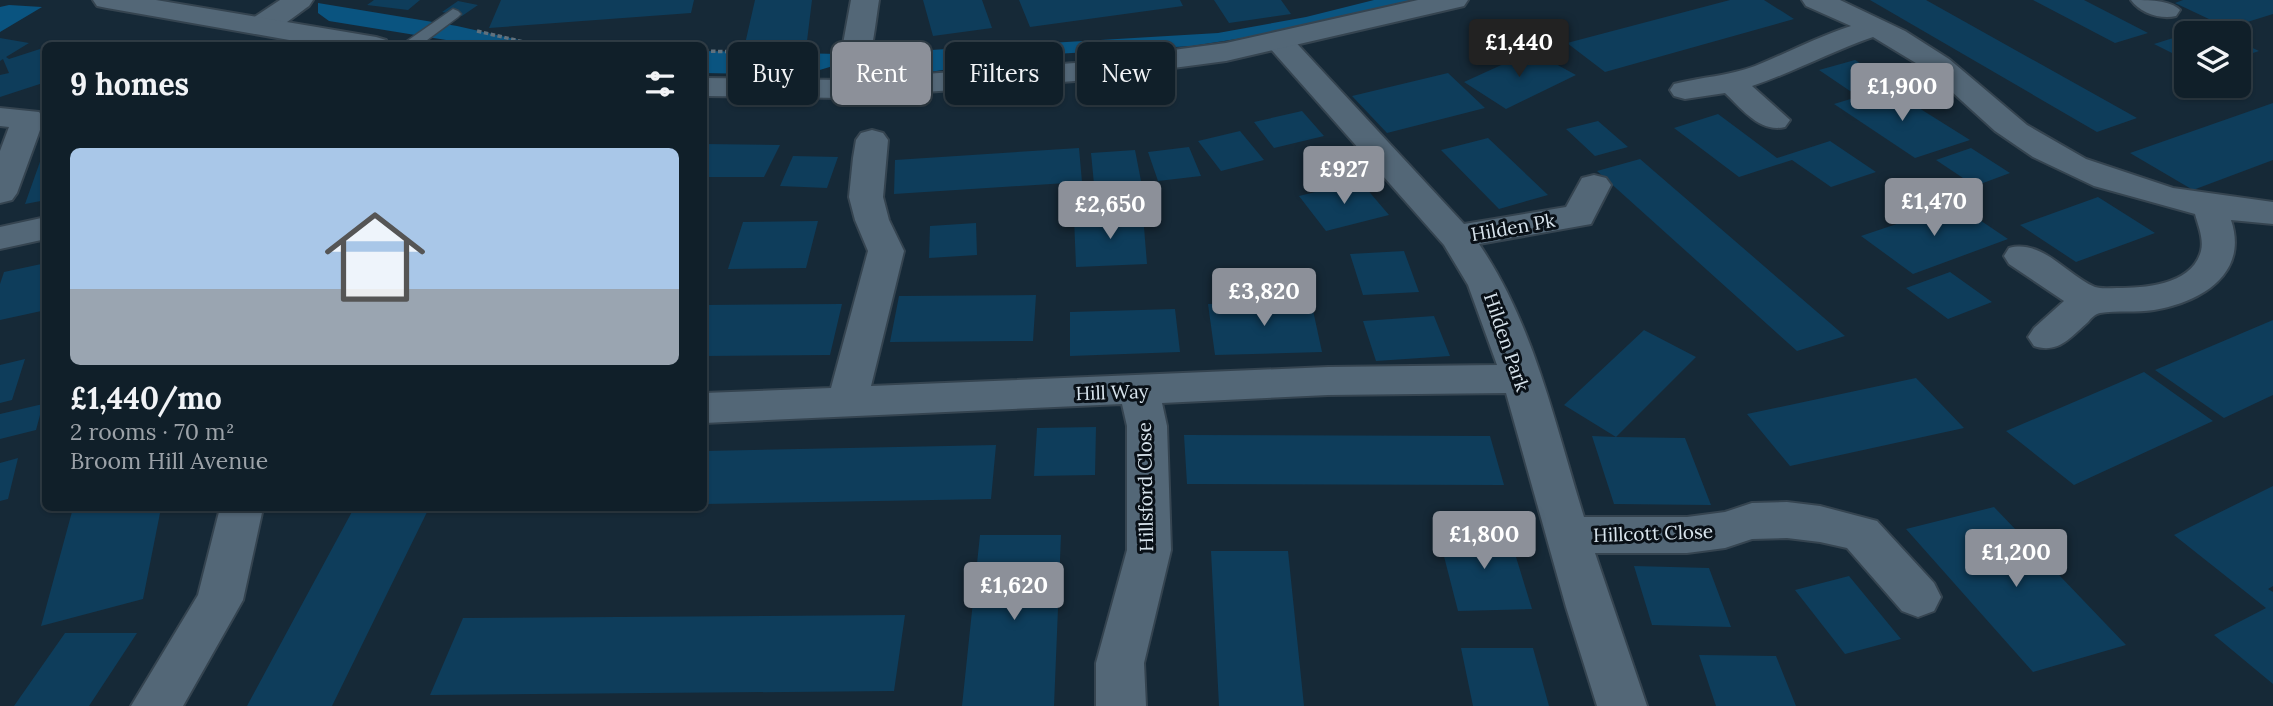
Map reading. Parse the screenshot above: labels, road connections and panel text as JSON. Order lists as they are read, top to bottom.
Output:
{
  "streets": {
    "street": [
      "Hilden Pk",
      "Hilden Park",
      "Hill Way",
      "Hillsford Close",
      "Hillcott Close"
    ]
  },
  "crossings": [
    ["Hilden Pk", "Hilden Park"],
    ["Hilden Park", "Hill Way"],
    ["Hilden Park", "Hillcott Close"],
    ["Hill Way", "Hillsford Close"]
  ],
  "page": {
    "price": [
      "£1,440",
      "£1,900",
      "£927",
      "£1,470",
      "£2,650",
      "£3,820",
      "£1,800",
      "£1,200",
      "£1,620"
    ],
    "chip": [
      "Buy",
      "Rent",
      "Filters",
      "New"
    ],
    "heading": "9 homes",
    "list": [
      {
        "name": "£1,440/mo",
        "note": "2 rooms · 70 m² · Broom Hill Avenue"
      }
    ]
  }
}
